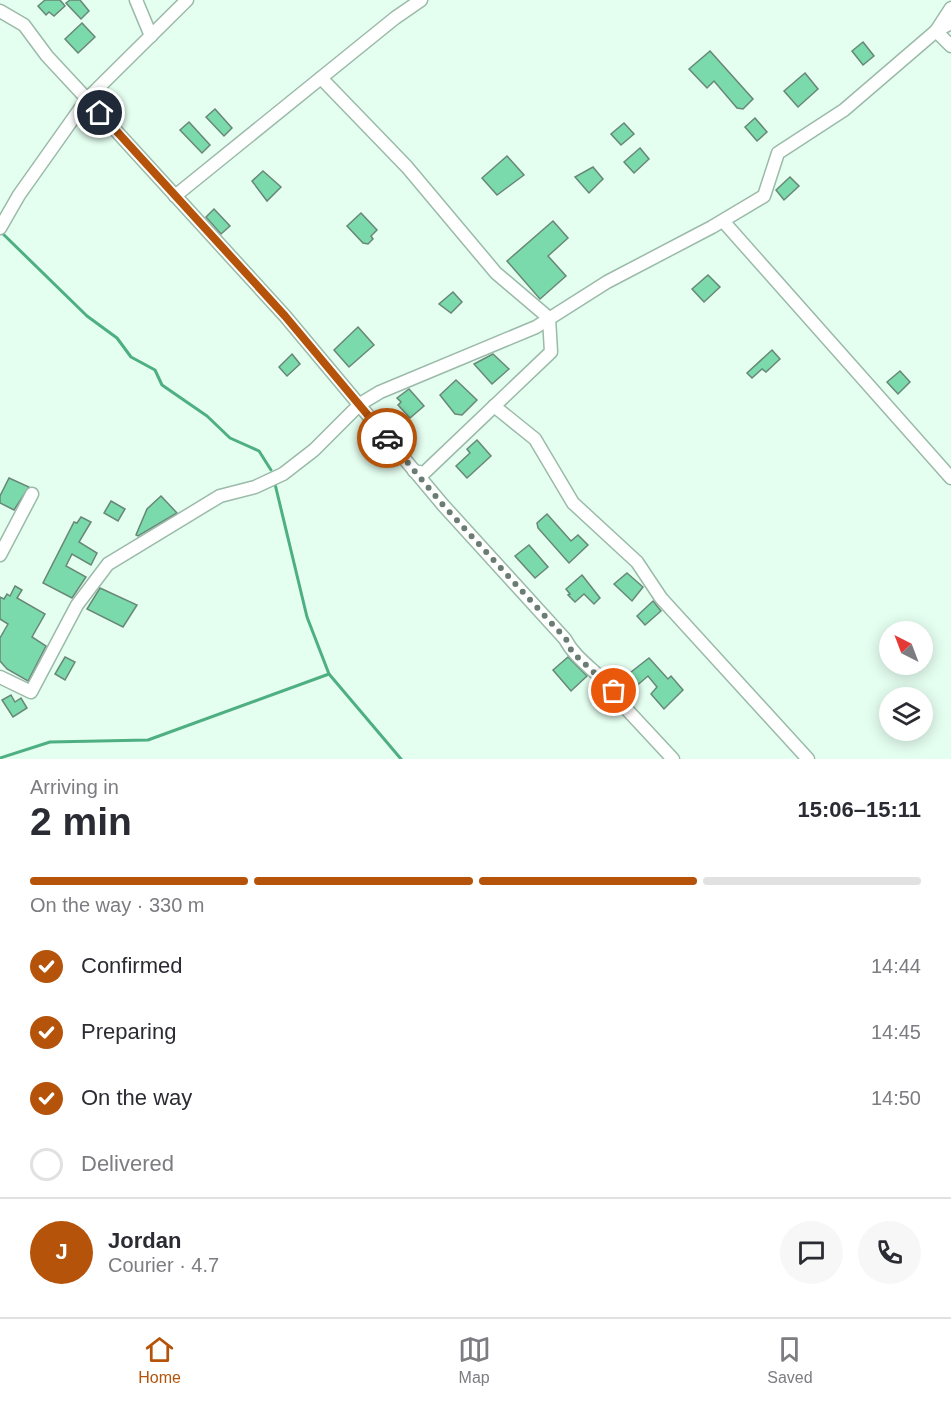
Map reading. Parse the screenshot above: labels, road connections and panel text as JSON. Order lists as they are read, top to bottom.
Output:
{
  "north": "top left",
  "page": {
    "heading": ["2 min", "Arriving in", "15:06–15:11"],
    "panel": ["Jordan", "Courier · 4.7"],
    "bar": "On the way · 330 m",
    "list": [
      ["Confirmed", "14:44"],
      ["Preparing", "14:45"],
      ["On the way", "14:50"],
      "Delivered"
    ],
    "round": "J",
    "tabs": ["Home", "Map", "Saved"]
  }
}
